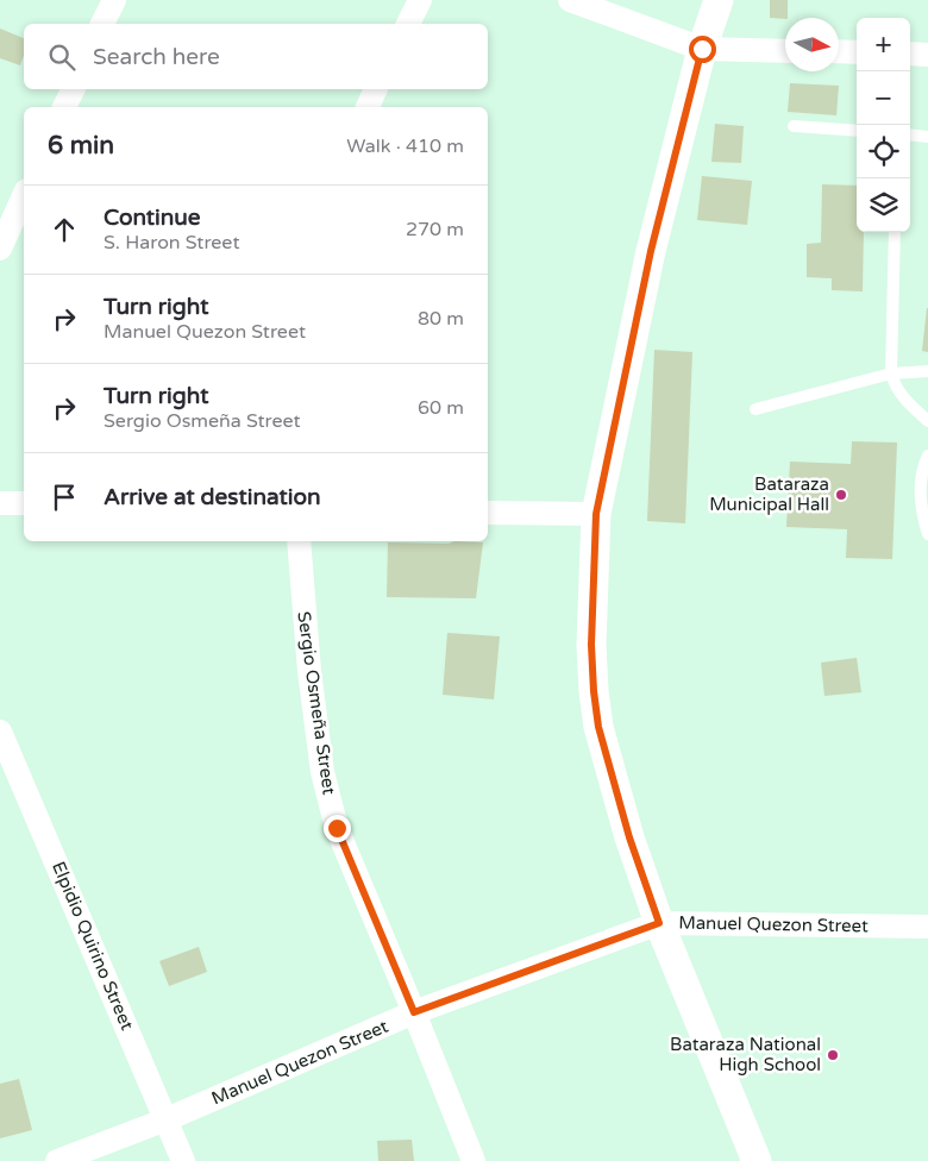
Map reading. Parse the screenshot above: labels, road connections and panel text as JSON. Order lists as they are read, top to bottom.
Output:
{
  "streets": {
    "street": ["Sergio Osmeña Street", "Manuel Quezon Street", "Elpidio Quirino Street"]
  },
  "crossings": [
    ["Sergio Osmeña Street", "Manuel Quezon Street"],
    ["Manuel Quezon Street", "Elpidio Quirino Street"]
  ],
  "places": ["Bataraza Municipal Hall", "Bataraza National High School"],
  "north": "right",
  "page": {
    "map_buttons": ["+", "−"],
    "search": "Search here",
    "heading": ["6 min", "Walk · 410 m"],
    "list": [
      ["Continue", "S. Haron Street", "270 m"],
      ["Turn right", "Manuel Quezon Street", "80 m"],
      ["Turn right", "Sergio Osmeña Street", "60 m"],
      "Arrive at destination"
    ]
  }
}
